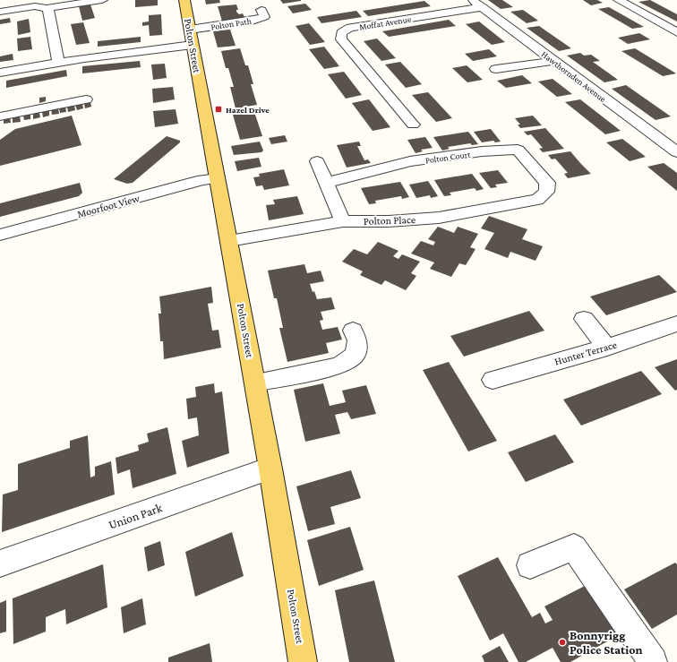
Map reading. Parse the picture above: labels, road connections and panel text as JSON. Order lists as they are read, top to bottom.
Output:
{
  "streets": {
    "main road": ["Polton Street"],
    "street": [
      "Moffat Avenue",
      "Polton Path",
      "Hawthornden Avenue",
      "Polton Court",
      "Moorfoot View",
      "Polton Place",
      "Hunter Terrace",
      "Union Park"
    ]
  },
  "crossings": [
    ["Moffat Avenue", "Hawthornden Avenue"],
    ["Polton Path", "Polton Street"],
    ["Polton Street", "Moorfoot View"],
    ["Polton Street", "Polton Place"],
    ["Polton Street", "Union Park"],
    ["Polton Court", "Polton Place"]
  ],
  "places": {
    "transit": ["Hazel Drive"],
    "other": ["Bonnyrigg Police Station"]
  }
}
